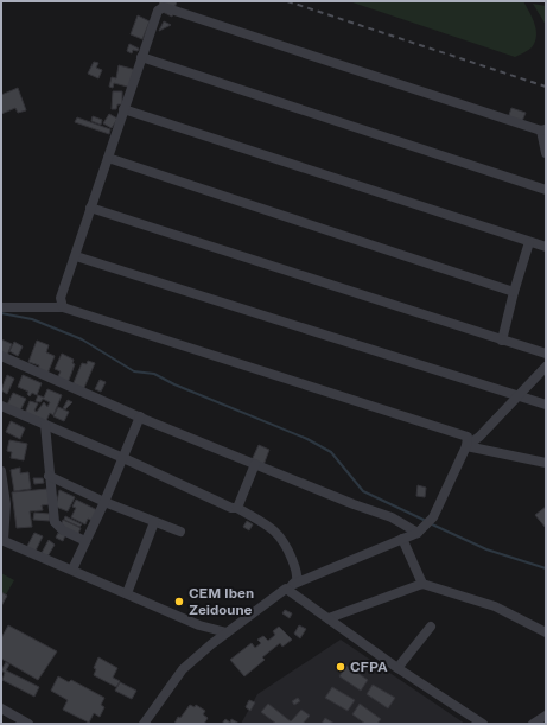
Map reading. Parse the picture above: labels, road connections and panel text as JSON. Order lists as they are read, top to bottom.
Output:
{
  "places": ["CEM Iben Zeidoune", "CFPA"]
}
